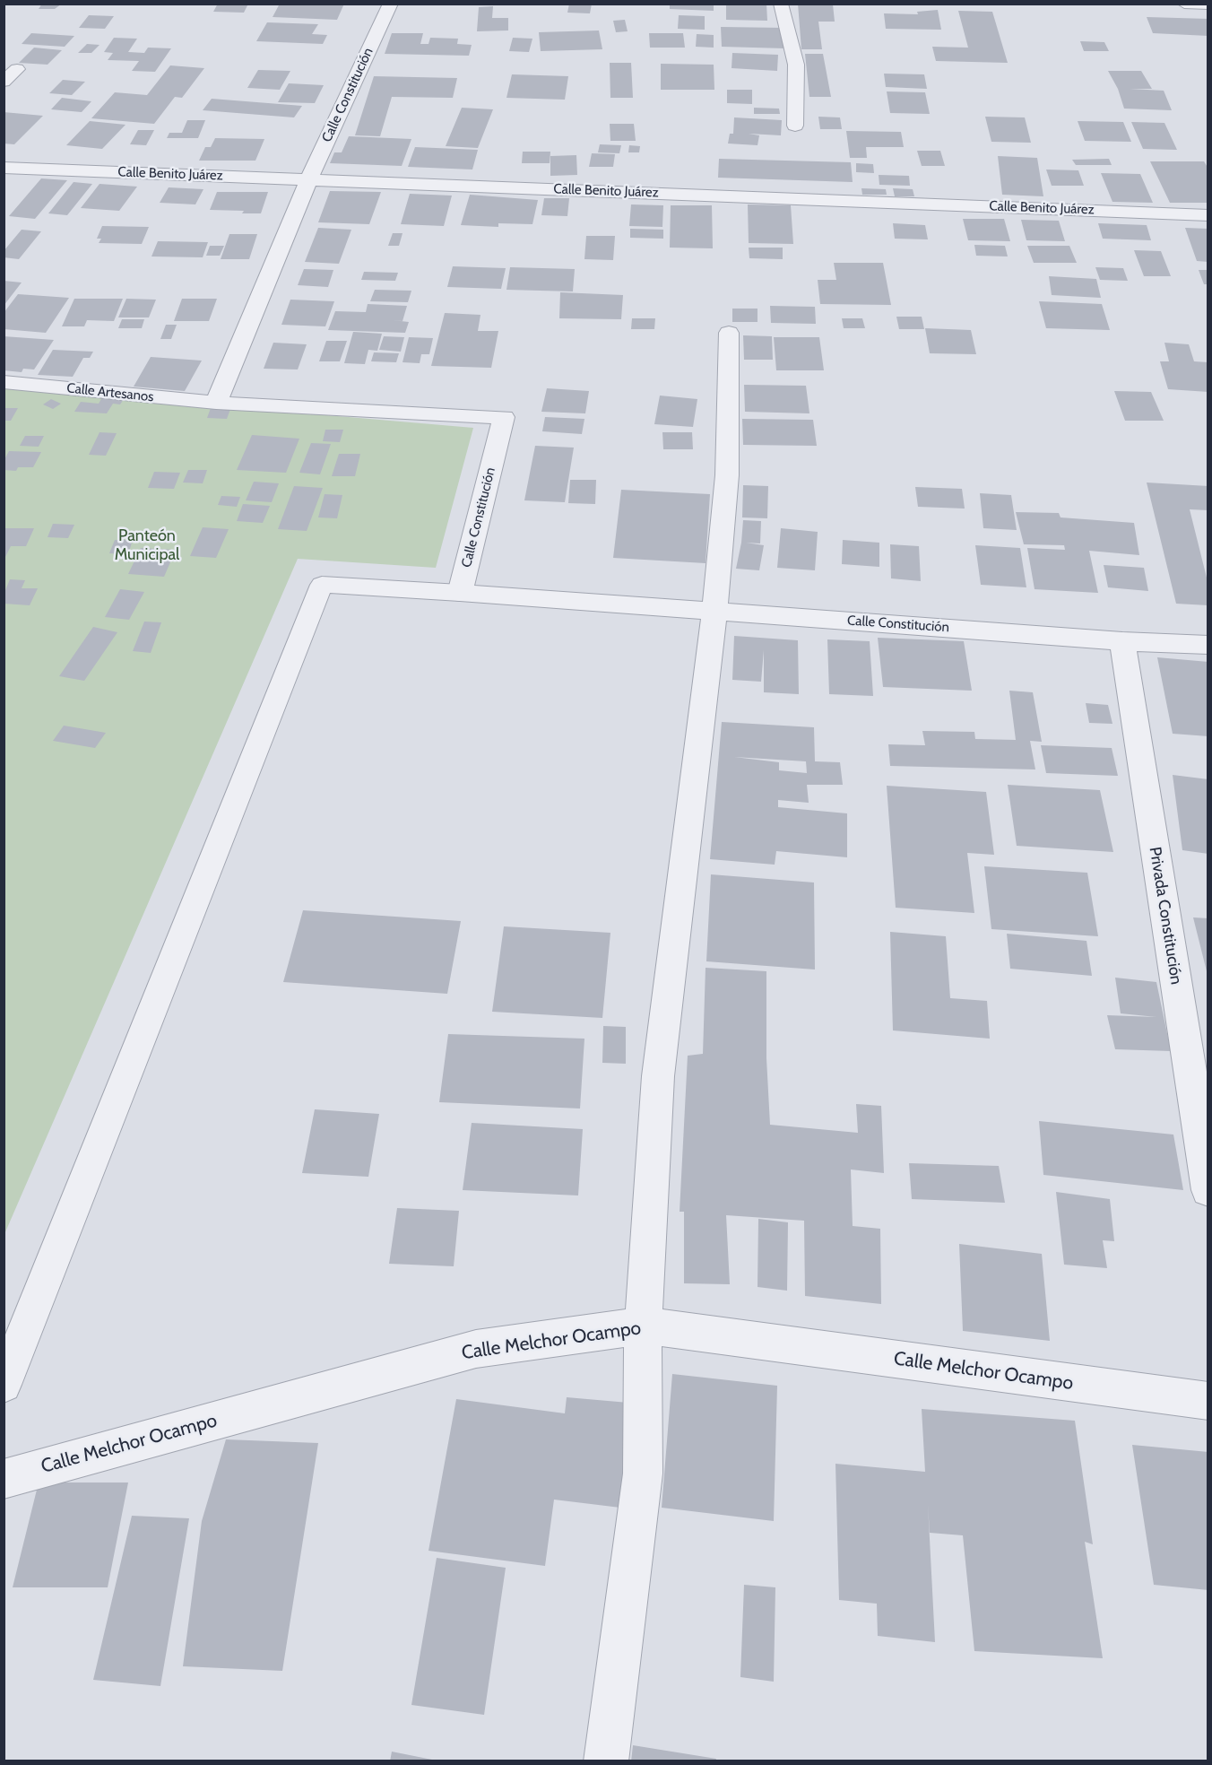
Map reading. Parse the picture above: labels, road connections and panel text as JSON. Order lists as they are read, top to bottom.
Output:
{
  "streets": {
    "street": [
      "Calle Constitución",
      "Calle Benito Juárez",
      "Calle Artesanos",
      "Privada Constitución",
      "Calle Melchor Ocampo"
    ]
  },
  "crossings": [
    ["Calle Constitución", "Calle Benito Juárez"],
    ["Calle Constitución", "Calle Artesanos"],
    ["Calle Constitución", "Privada Constitución"]
  ],
  "parks": ["Panteón Municipal"]
}
